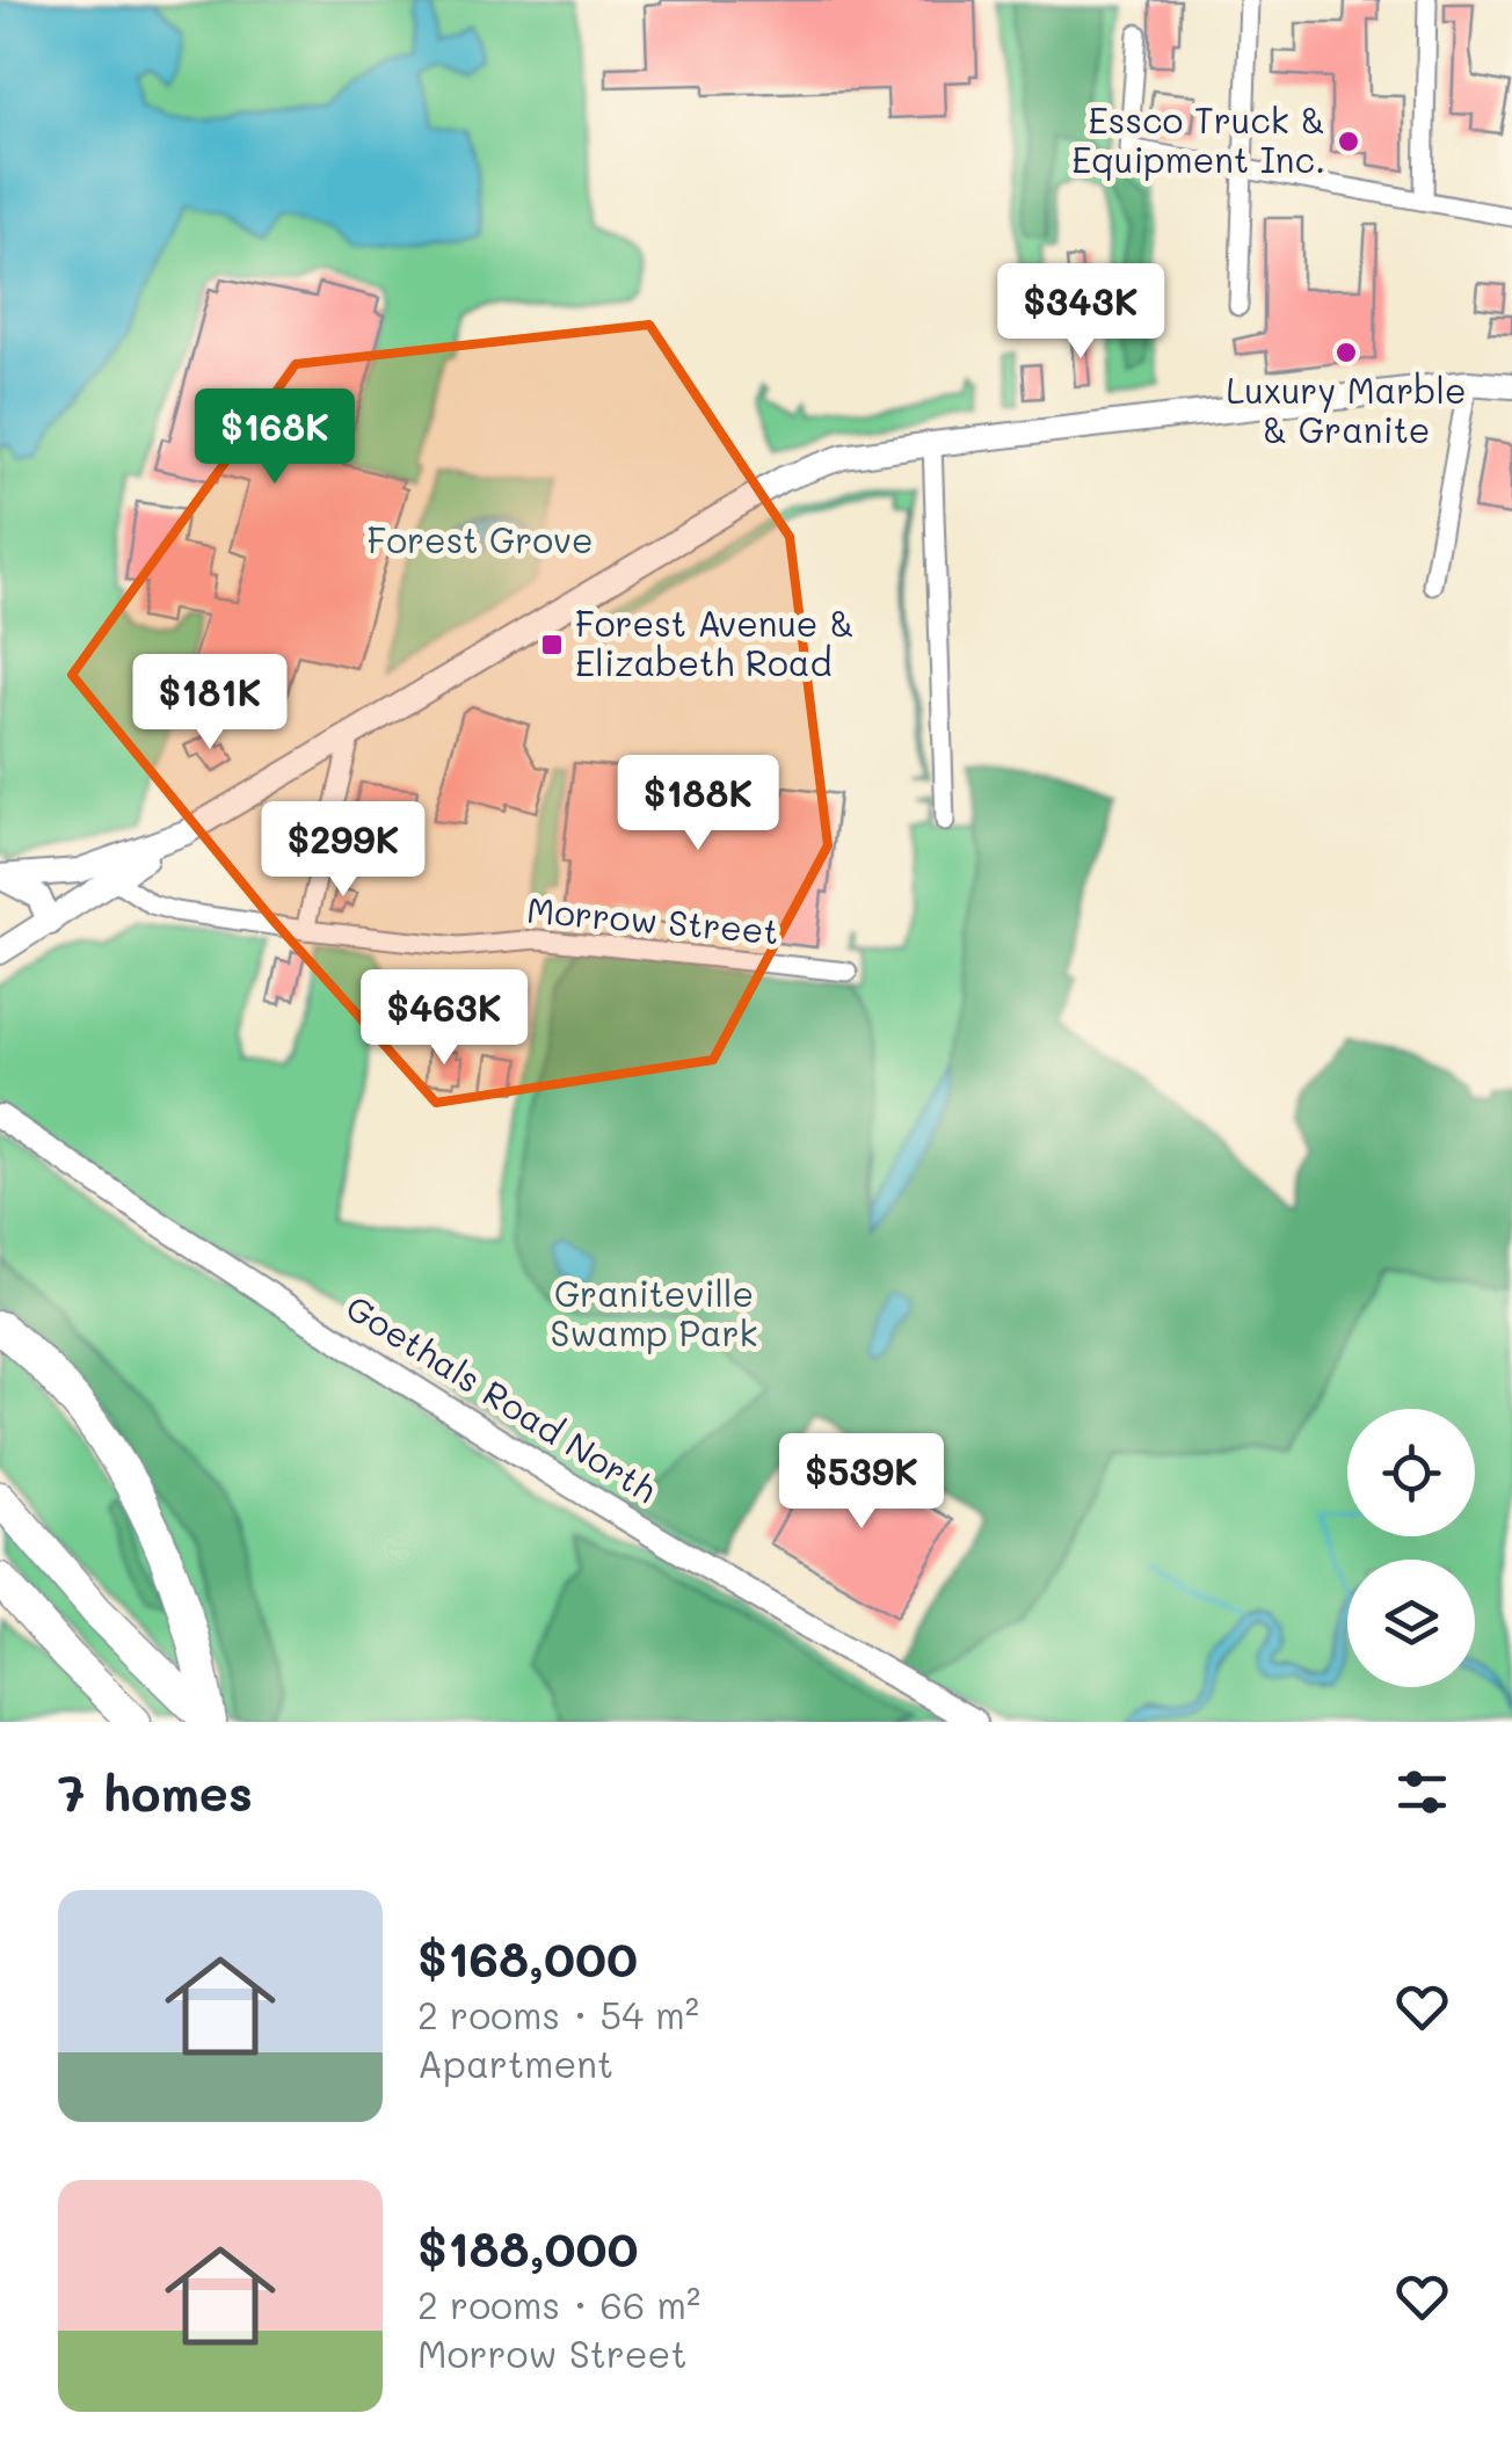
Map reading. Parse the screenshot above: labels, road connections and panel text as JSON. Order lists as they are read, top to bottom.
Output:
{
  "streets": {
    "main road": ["Goethals Road North"],
    "street": ["Morrow Street"]
  },
  "parks": ["Forest Grove", "Graniteville Swamp Park"],
  "places": {
    "other": ["Essco Truck & Equipment Inc.", "Luxury Marble & Granite"],
    "transit": ["Forest Avenue & Elizabeth Road"]
  },
  "page": {
    "price": [
      "$343K",
      "$168K",
      "$181K",
      "$188K",
      "$299K",
      "$463K",
      "$539K"
    ],
    "heading": "7 homes",
    "list": [
      {
        "name": "$168,000",
        "note": "2 rooms · 54 m² · Apartment"
      },
      {
        "name": "$188,000",
        "note": "2 rooms · 66 m² · Morrow Street"
      }
    ]
  }
}
